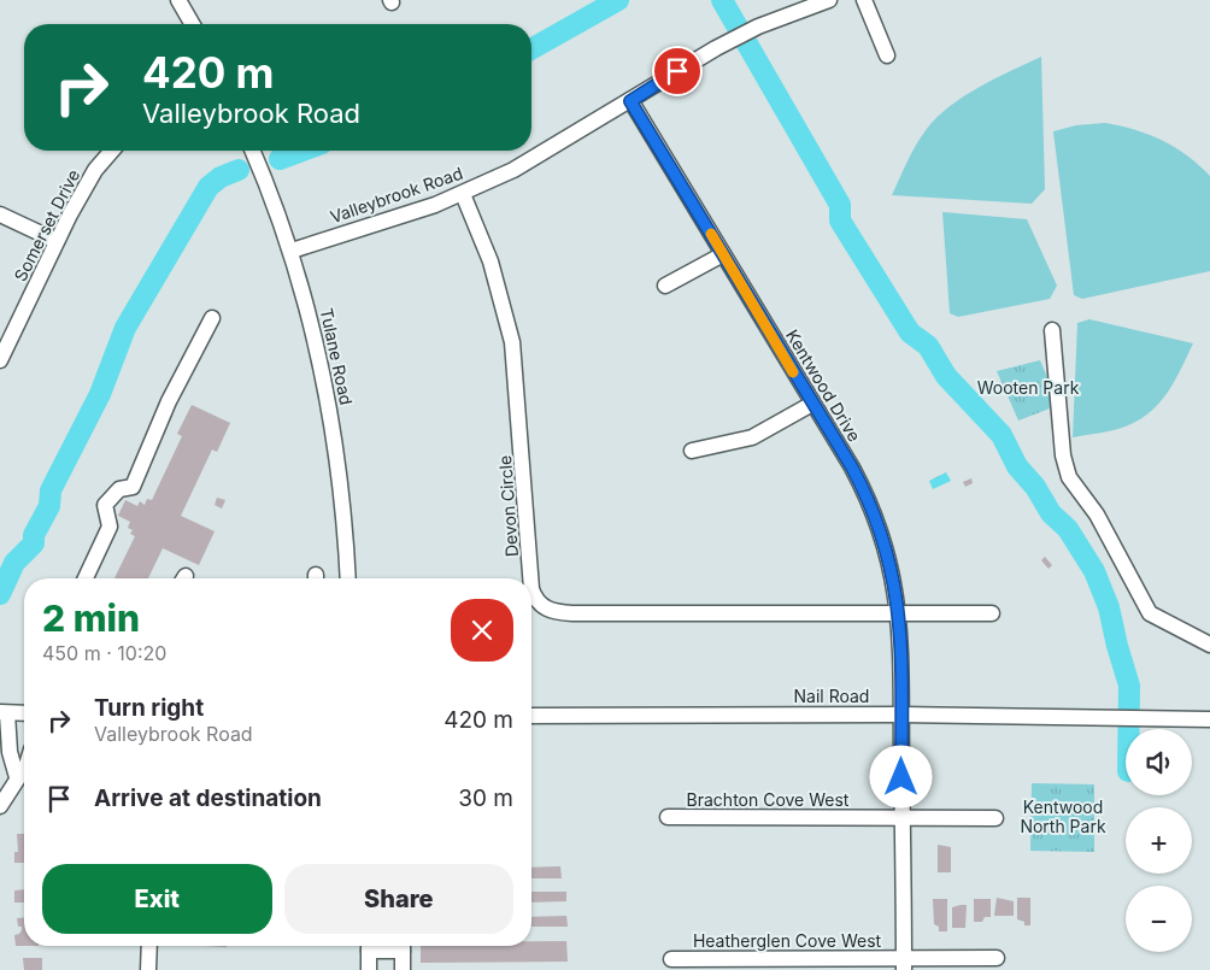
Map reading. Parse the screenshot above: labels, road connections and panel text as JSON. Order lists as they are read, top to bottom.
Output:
{
  "streets": {
    "street": [
      "Valleybrook Road",
      "Somerset Drive",
      "Tulane Road",
      "Kentwood Drive",
      "Devon Circle",
      "Nail Road",
      "Brachton Cove West",
      "Heatherglen Cove West"
    ]
  },
  "crossings": [
    ["Valleybrook Road", "Tulane Road"],
    ["Valleybrook Road", "Kentwood Drive"],
    ["Valleybrook Road", "Devon Circle"],
    ["Kentwood Drive", "Devon Circle"],
    ["Kentwood Drive", "Nail Road"],
    ["Kentwood Drive", "Brachton Cove West"],
    ["Kentwood Drive", "Heatherglen Cove West"]
  ],
  "parks": ["Wooten Park", "Kentwood North Park"],
  "page": {
    "turn": ["420 m", "Valleybrook Road"],
    "heading": ["2 min", "450 m · 10:20"],
    "list": [
      {
        "name": "Turn right",
        "note": "Valleybrook Road",
        "value": "420 m"
      },
      {
        "name": "Arrive at destination",
        "value": "30 m"
      }
    ],
    "map_buttons": ["+", "−"],
    "buttons": ["Exit", "Share"]
  }
}
